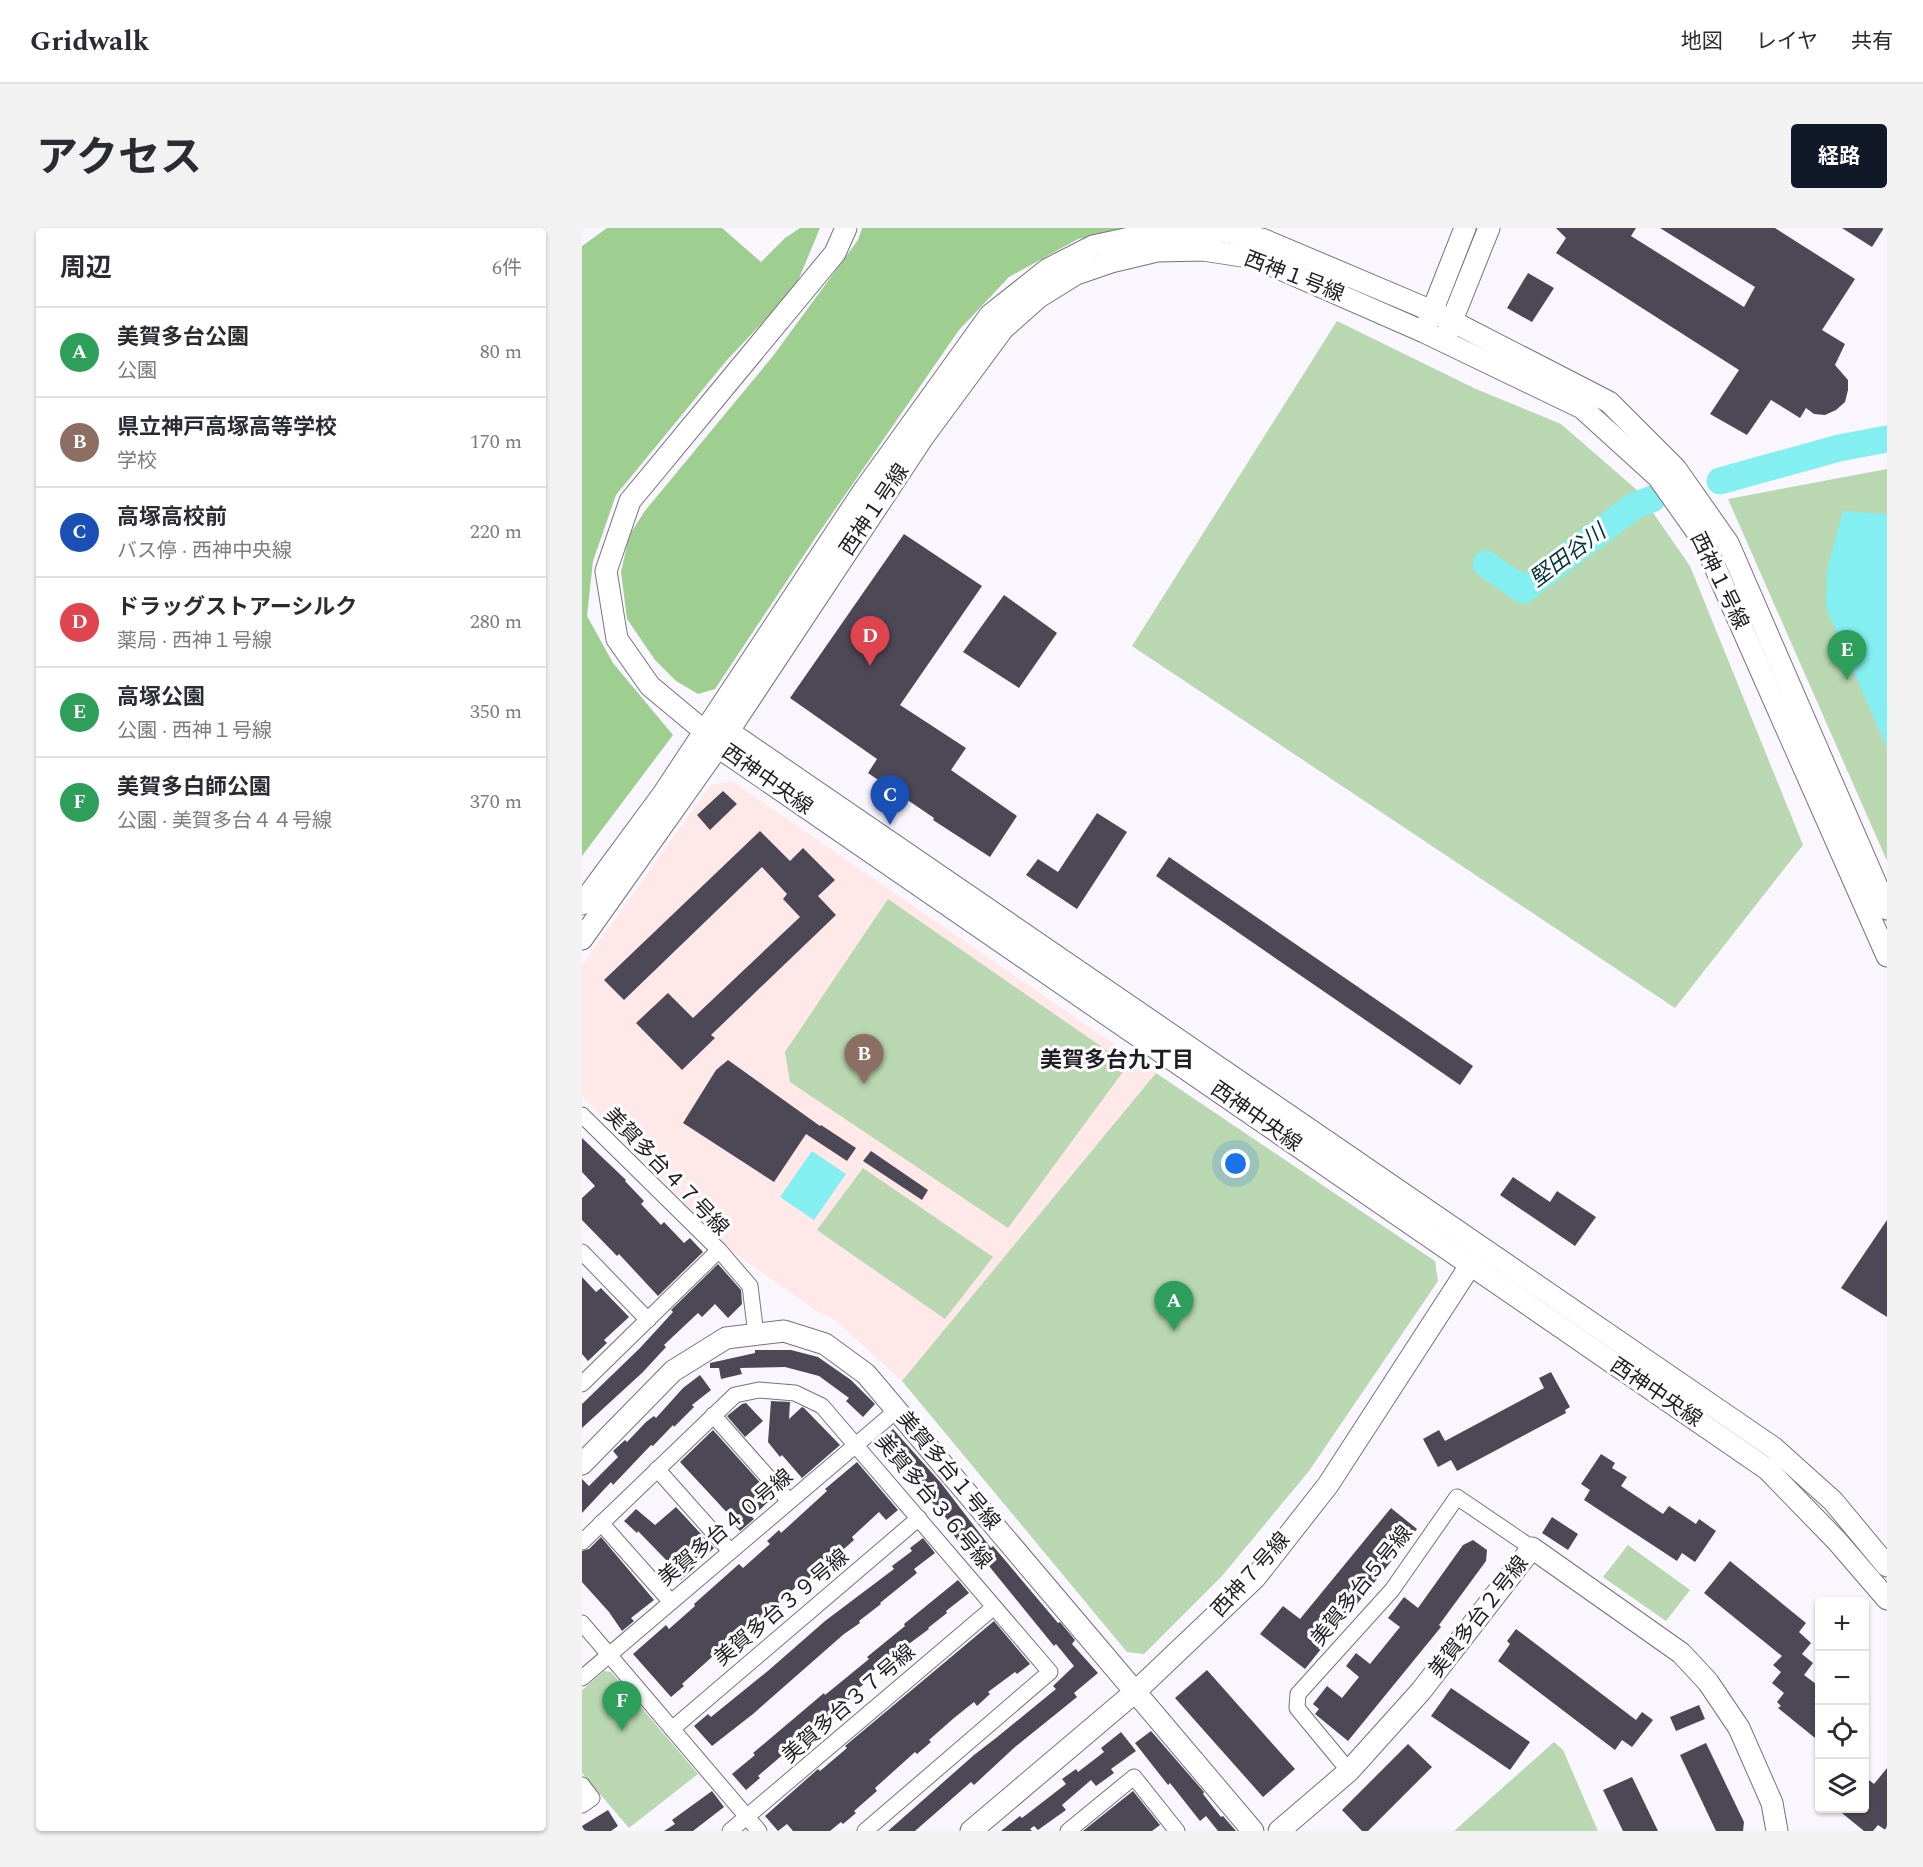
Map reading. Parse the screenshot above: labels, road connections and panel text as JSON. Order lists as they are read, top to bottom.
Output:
{
  "streets": {
    "street": [
      "西神１号線",
      "西神中央線",
      "美賀多台４７号線",
      "美賀多台１号線",
      "美賀多台３６号線",
      "美賀多台４０号線",
      "西神７号線",
      "美賀多台５号線",
      "美賀多台３９号線",
      "美賀多台２号線",
      "美賀多台３７号線"
    ]
  },
  "crossings": [
    ["西神１号線", "西神中央線"],
    ["西神中央線", "西神７号線"],
    ["美賀多台１号線", "美賀多台４０号線"],
    ["美賀多台１号線", "西神７号線"],
    ["美賀多台３６号線", "美賀多台４０号線"],
    ["美賀多台３６号線", "美賀多台３９号線"],
    ["美賀多台３６号線", "美賀多台３７号線"],
    ["美賀多台５号線", "美賀多台２号線"]
  ],
  "districts": ["美賀多台九丁目"],
  "water": ["堅田谷川"],
  "page": {
    "header": "Gridwalk",
    "nav": ["地図", "レイヤ", "共有"],
    "title": "アクセス",
    "buttons": "経路",
    "heading": ["周辺", "6件"],
    "list": [
      {
        "mark": "A",
        "name": "美賀多台公園",
        "note": "公園",
        "value": "80 m"
      },
      {
        "mark": "B",
        "name": "県立神戸高塚高等学校",
        "note": "学校",
        "value": "170 m"
      },
      {
        "mark": "C",
        "name": "高塚高校前",
        "note": "バス停 · 西神中央線",
        "value": "220 m"
      },
      {
        "mark": "D",
        "name": "ドラッグストアーシルク",
        "note": "薬局 · 西神１号線",
        "value": "280 m"
      },
      {
        "mark": "E",
        "name": "高塚公園",
        "note": "公園 · 西神１号線",
        "value": "350 m"
      },
      {
        "mark": "F",
        "name": "美賀多白師公園",
        "note": "公園 · 美賀多台４４号線",
        "value": "370 m"
      }
    ],
    "pins": [
      "D",
      "E",
      "C",
      "B",
      "A",
      "F"
    ],
    "map_buttons": ["+", "−"]
  }
}
